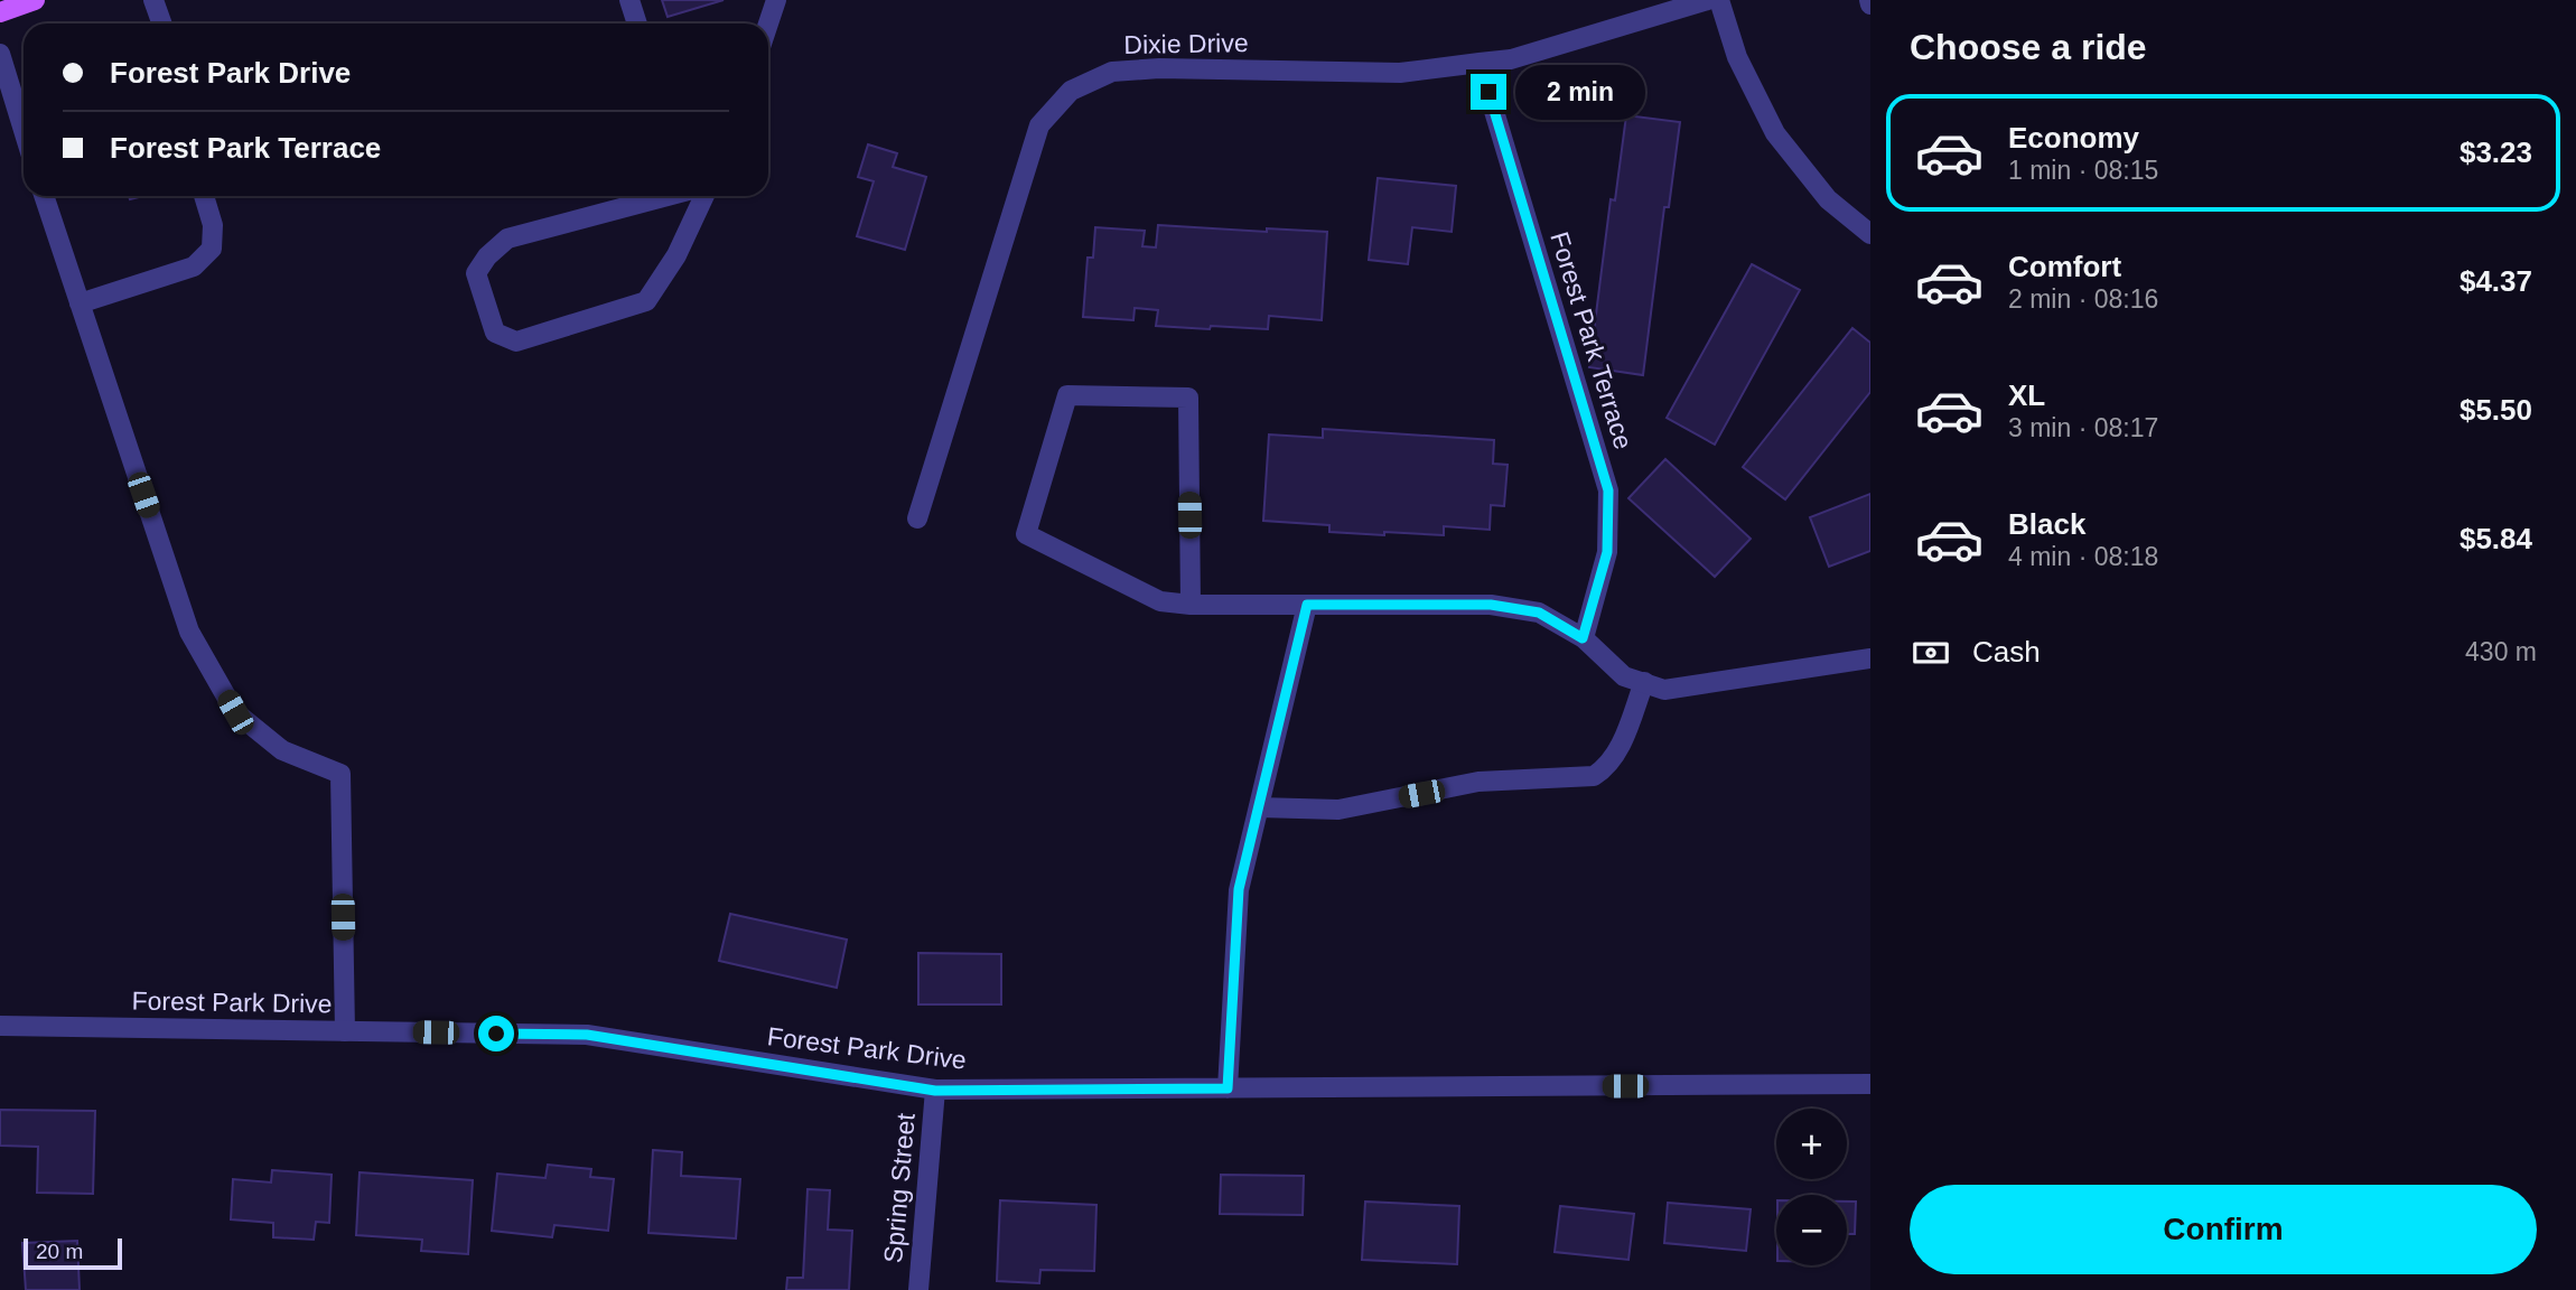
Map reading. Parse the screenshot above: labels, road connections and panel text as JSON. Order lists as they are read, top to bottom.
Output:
{
  "streets": {
    "street": [
      "Dixie Drive",
      "Forest Park Terrace",
      "Forest Park Drive",
      "Spring Street"
    ]
  },
  "crossings": [
    ["Dixie Drive", "Forest Park Terrace"],
    ["Forest Park Drive", "Spring Street"]
  ],
  "scale_bar": "20 m",
  "page": {
    "heading": "Choose a ride",
    "banner": ["Forest Park Drive", "Forest Park Terrace"],
    "bubble": "2 min",
    "list": [
      {
        "name": "Economy",
        "note": "1 min · 08:15",
        "value": "$3.23"
      },
      {
        "name": "Comfort",
        "note": "2 min · 08:16",
        "value": "$4.37"
      },
      {
        "name": "XL",
        "note": "3 min · 08:17",
        "value": "$5.50"
      },
      {
        "name": "Black",
        "note": "4 min · 08:18",
        "value": "$5.84"
      }
    ],
    "pay": ["Cash", "430 m"],
    "map_buttons": ["+", "−"],
    "buttons": "Confirm",
    "scale": "20 m"
  }
}
